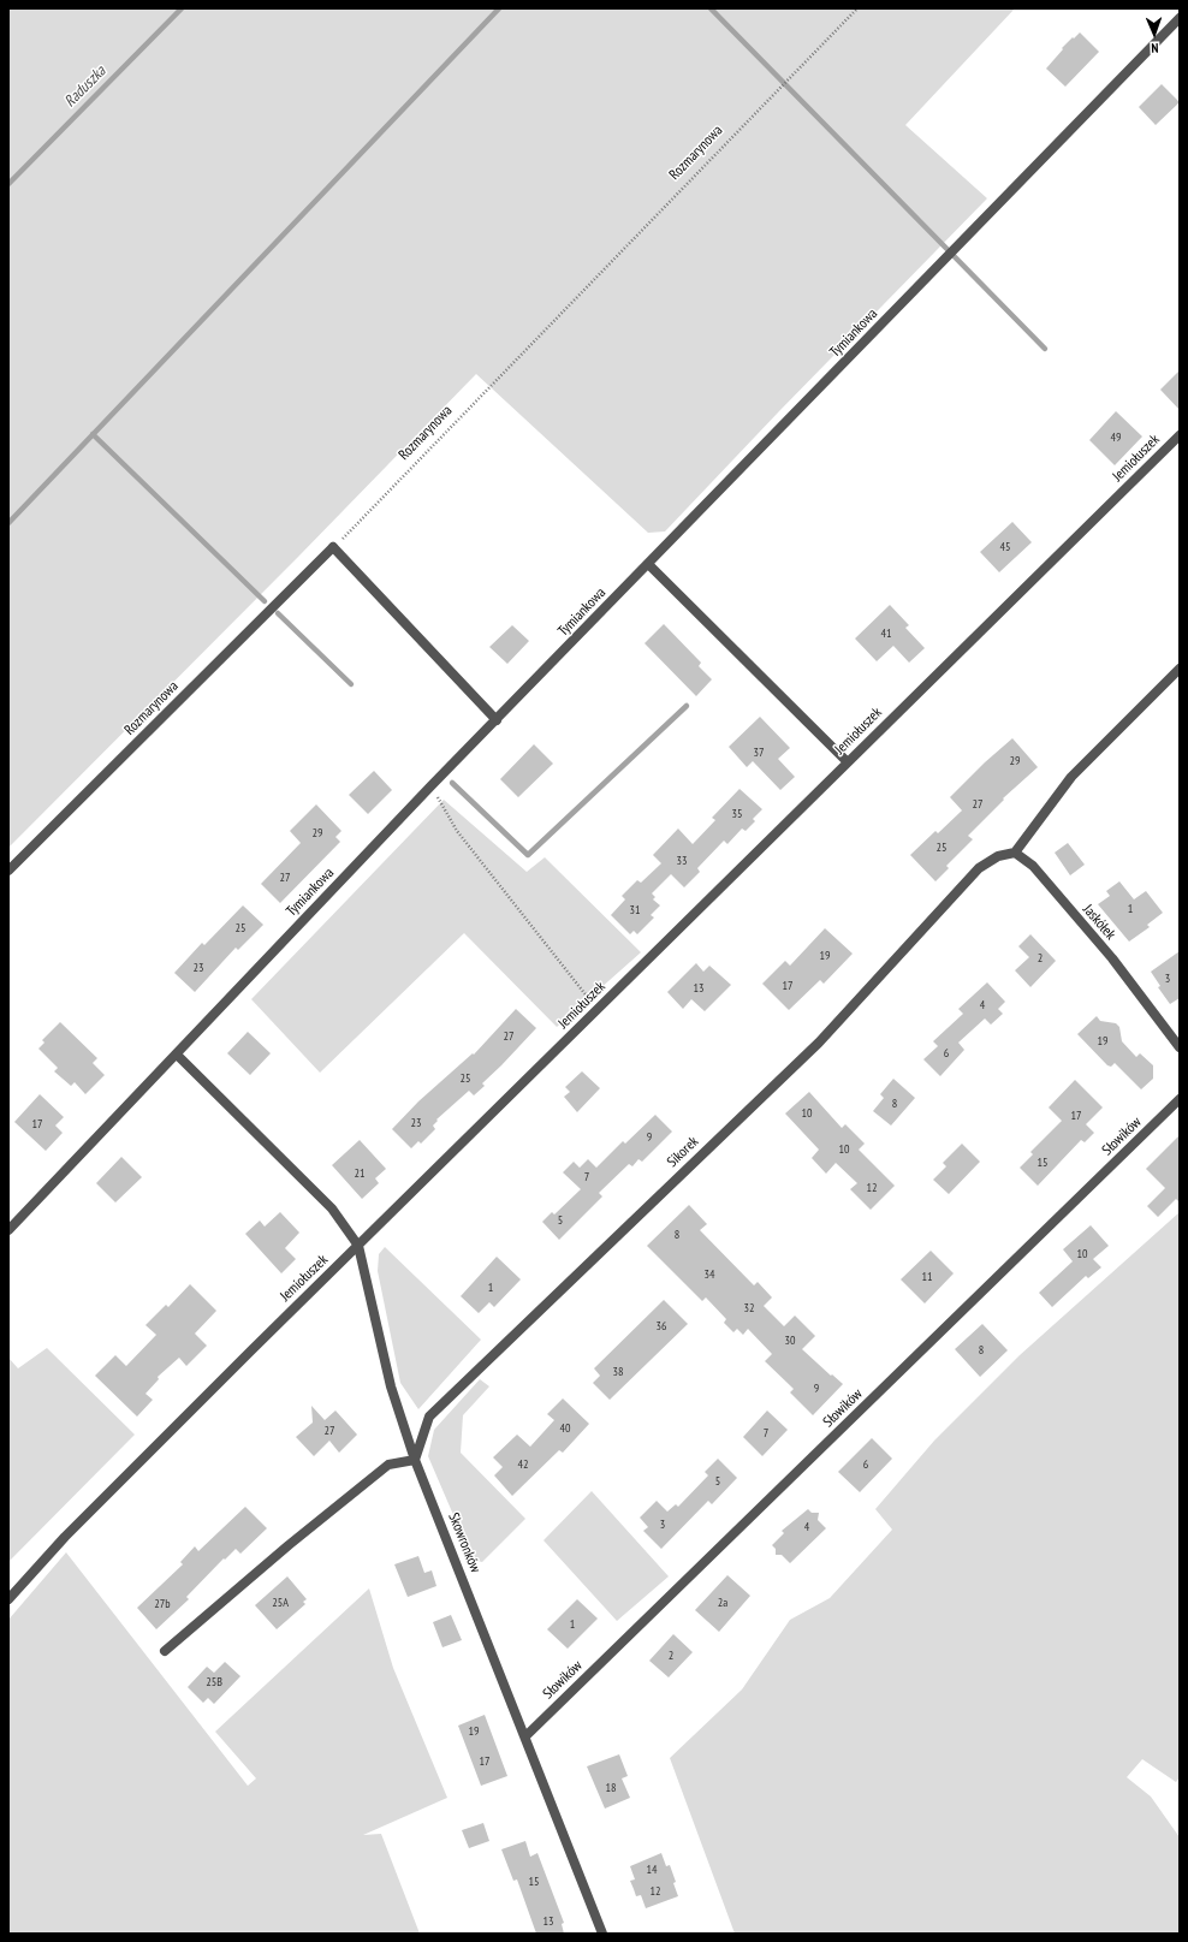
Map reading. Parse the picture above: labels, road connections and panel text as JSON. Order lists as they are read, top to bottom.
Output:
{
  "streets": {
    "street": [
      "Rozmarynowa",
      "Tymiankowa",
      "Jemiołuszek",
      "Jaskółek",
      "Słowików",
      "Sikorek",
      "Skowronków"
    ]
  },
  "crossings": [
    ["Jemiołuszek", "Skowronków"],
    ["Jaskółek", "Sikorek"],
    ["Słowików", "Skowronków"],
    ["Sikorek", "Skowronków"]
  ],
  "water": ["Raduszka"],
  "house_numbers": [
    "49",
    "45",
    "41",
    "37",
    "29",
    "27",
    "35",
    "29",
    "25",
    "33",
    "27",
    "1",
    "31",
    "25",
    "19",
    "2",
    "23",
    "3",
    "17",
    "13",
    "4",
    "27",
    "19",
    "6",
    "25",
    "8",
    "10",
    "17",
    "23",
    "17",
    "9",
    "10",
    "15",
    "21",
    "7",
    "12",
    "5",
    "8",
    "10",
    "34",
    "11",
    "1",
    "32",
    "36",
    "30",
    "8",
    "38",
    "9",
    "40",
    "27",
    "7",
    "42",
    "6",
    "5",
    "3",
    "4",
    "25A",
    "2a",
    "27b",
    "1",
    "2",
    "25B",
    "19",
    "17",
    "18",
    "14",
    "15",
    "12",
    "13"
  ],
  "north": "bottom"
}
